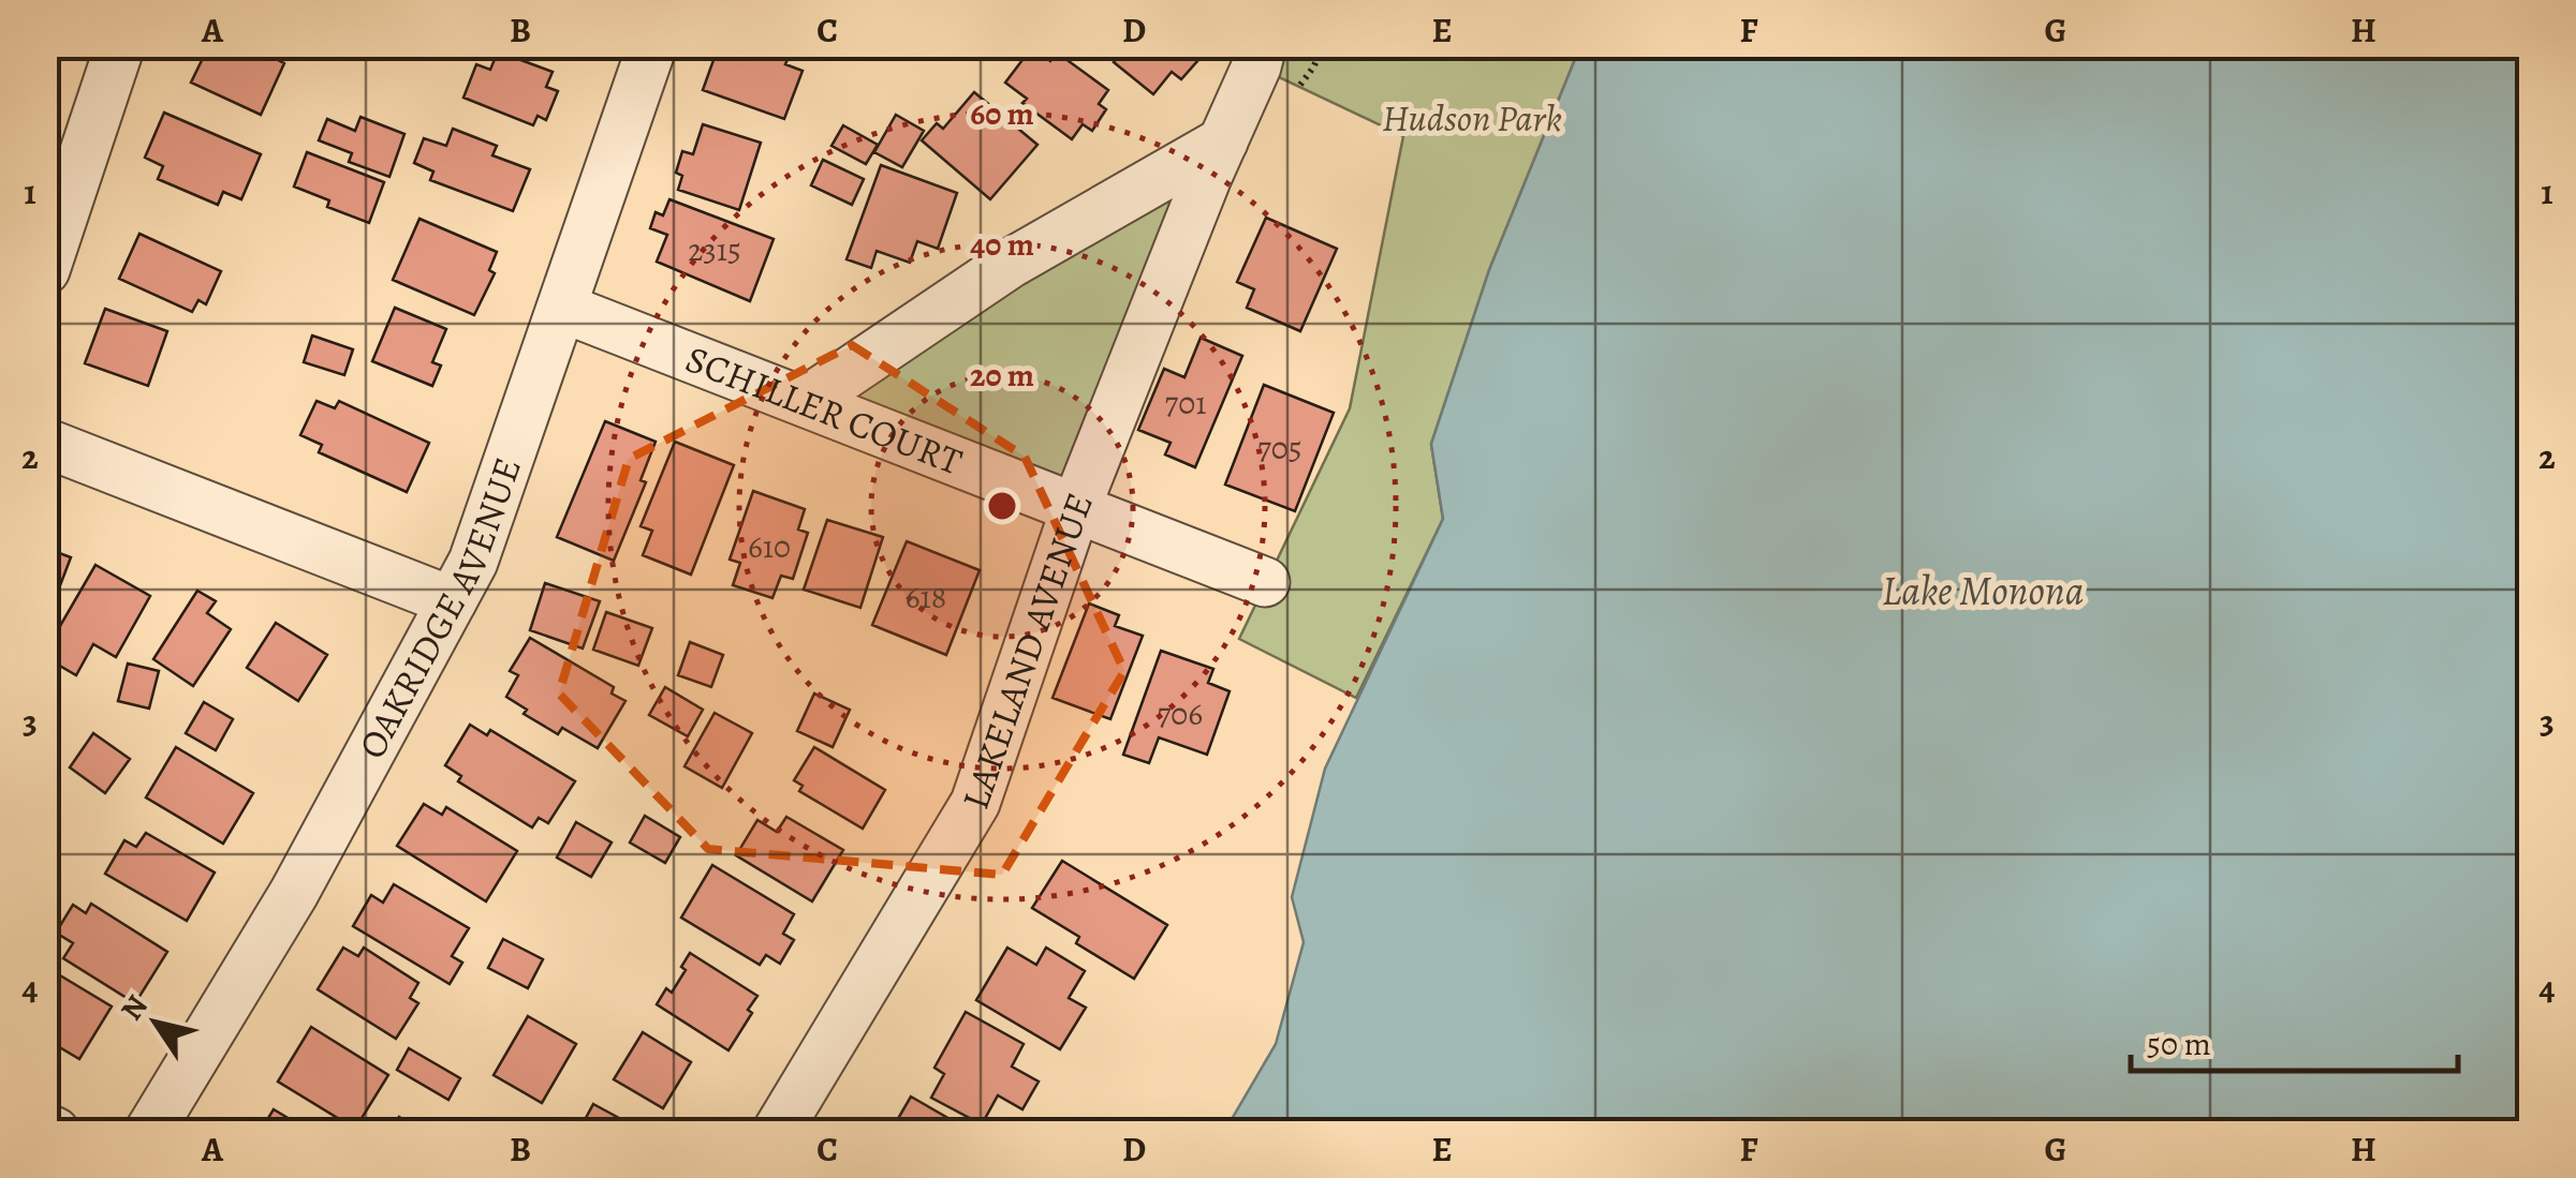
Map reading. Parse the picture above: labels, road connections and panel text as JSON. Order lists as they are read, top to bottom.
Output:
{
  "streets": {
    "street": ["SCHILLER COURT", "OAKRIDGE AVENUE", "LAKELAND AVENUE"]
  },
  "crossings": [
    ["SCHILLER COURT", "OAKRIDGE AVENUE"],
    ["SCHILLER COURT", "LAKELAND AVENUE"]
  ],
  "water": ["Lake Monona"],
  "parks": ["Hudson Park"],
  "house_numbers": [
    "2315",
    "701",
    "705",
    "610",
    "618",
    "706"
  ],
  "scale_bar": "50 m",
  "north": "top left",
  "grid": {
    "columns": [
      "A",
      "B",
      "C",
      "D",
      "E",
      "F",
      "G",
      "H"
    ],
    "rows": [
      "1",
      "2",
      "3",
      "4"
    ]
  },
  "rings": ["60 m", "40 m", "20 m"]
}
